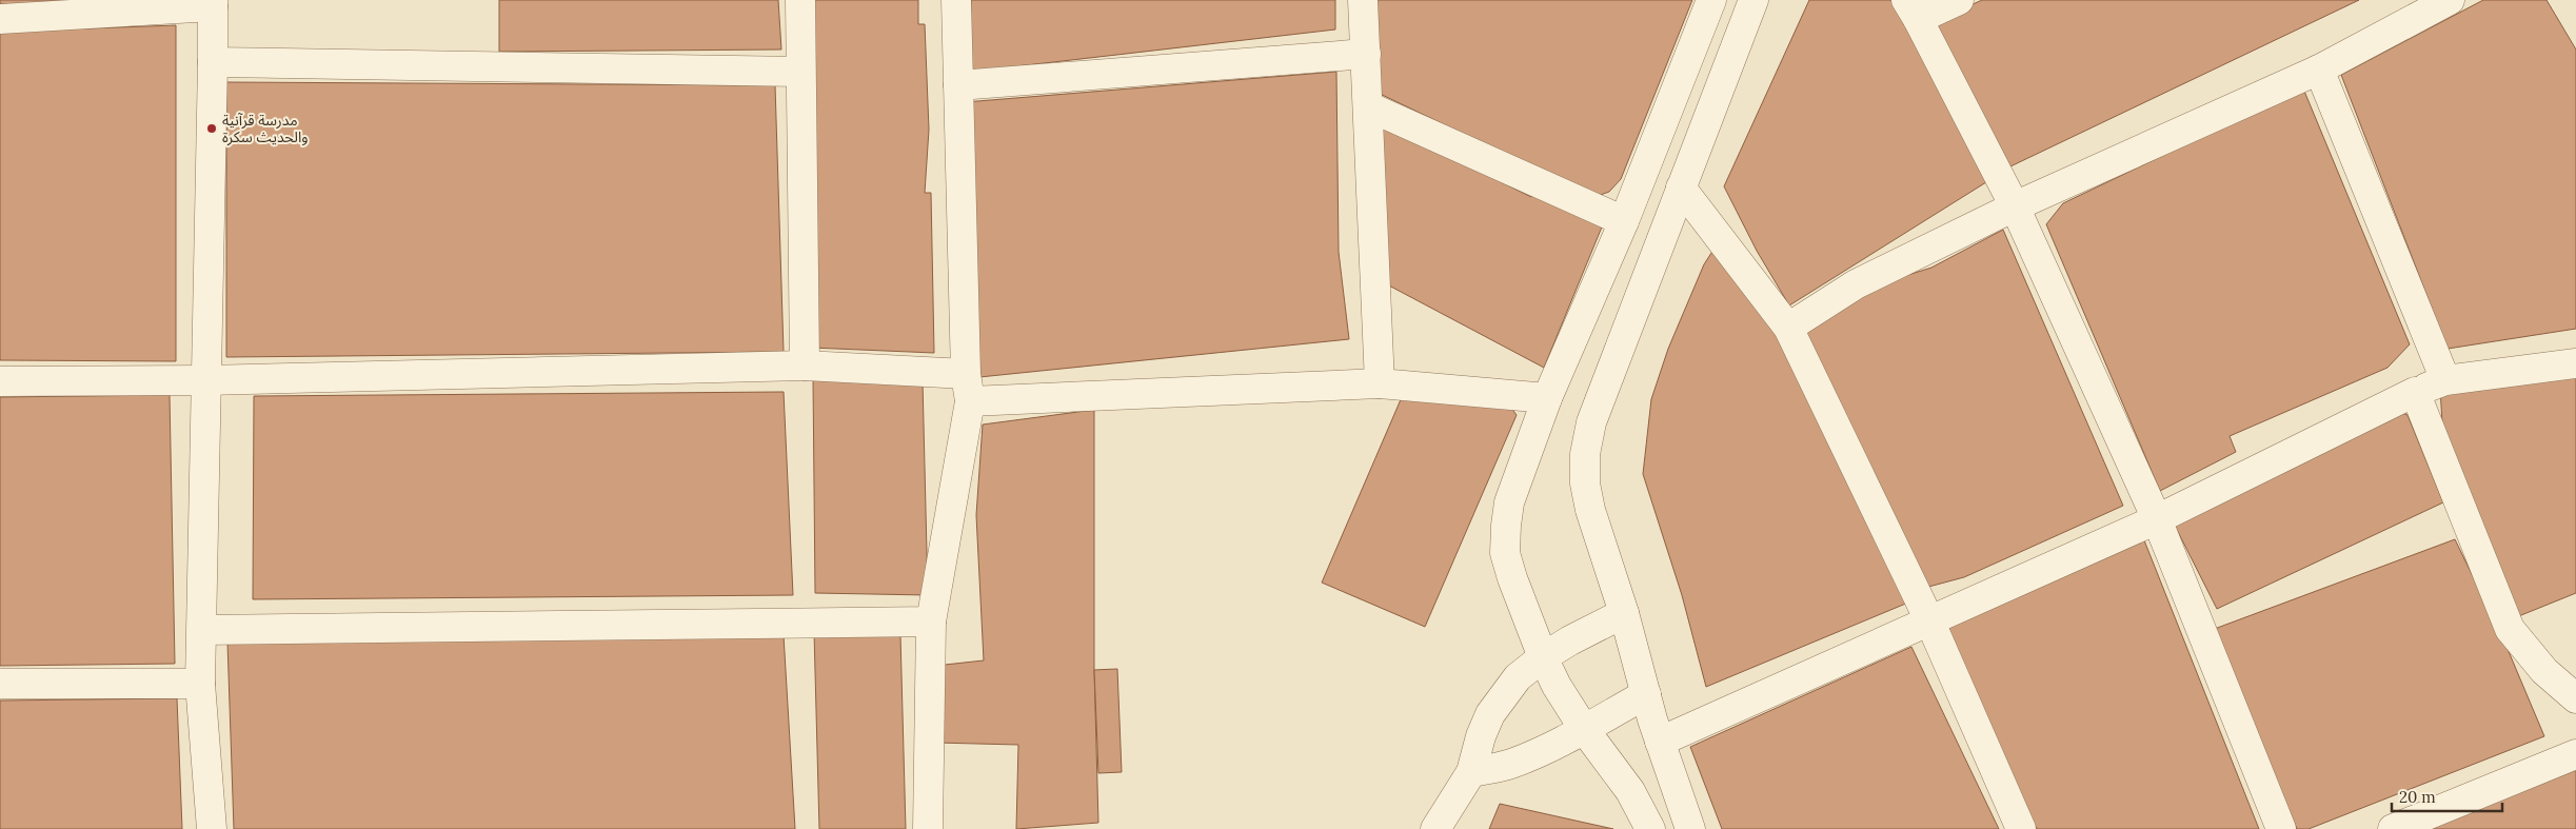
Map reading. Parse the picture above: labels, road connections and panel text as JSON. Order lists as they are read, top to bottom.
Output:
{
  "places": ["مدرسة قرآنية والحديث سكرة"],
  "scale_bar": "20 m"
}
